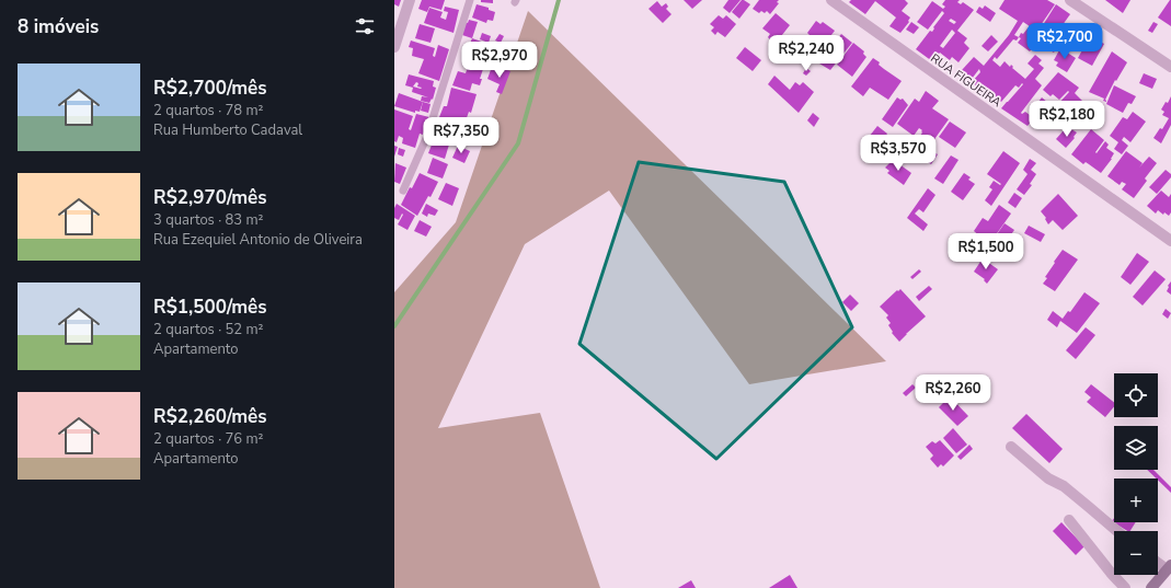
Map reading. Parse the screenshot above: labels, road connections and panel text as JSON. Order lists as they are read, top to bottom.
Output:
{
  "streets": {
    "street": ["RUA FIGUEIRA"]
  },
  "page": {
    "heading": "8 imóveis",
    "price": [
      "R$2,700",
      "R$2,240",
      "R$2,970",
      "R$2,180",
      "R$7,350",
      "R$3,570",
      "R$1,500",
      "R$2,260"
    ],
    "list": [
      {
        "name": "R$2,700/mês",
        "note": "2 quartos · 78 m² · Rua Humberto Cadaval"
      },
      {
        "name": "R$2,970/mês",
        "note": "3 quartos · 83 m² · Rua Ezequiel Antonio de Oliveira"
      },
      {
        "name": "R$1,500/mês",
        "note": "2 quartos · 52 m² · Apartamento"
      },
      {
        "name": "R$2,260/mês",
        "note": "2 quartos · 76 m² · Apartamento"
      }
    ],
    "map_buttons": ["+", "−"]
  }
}
